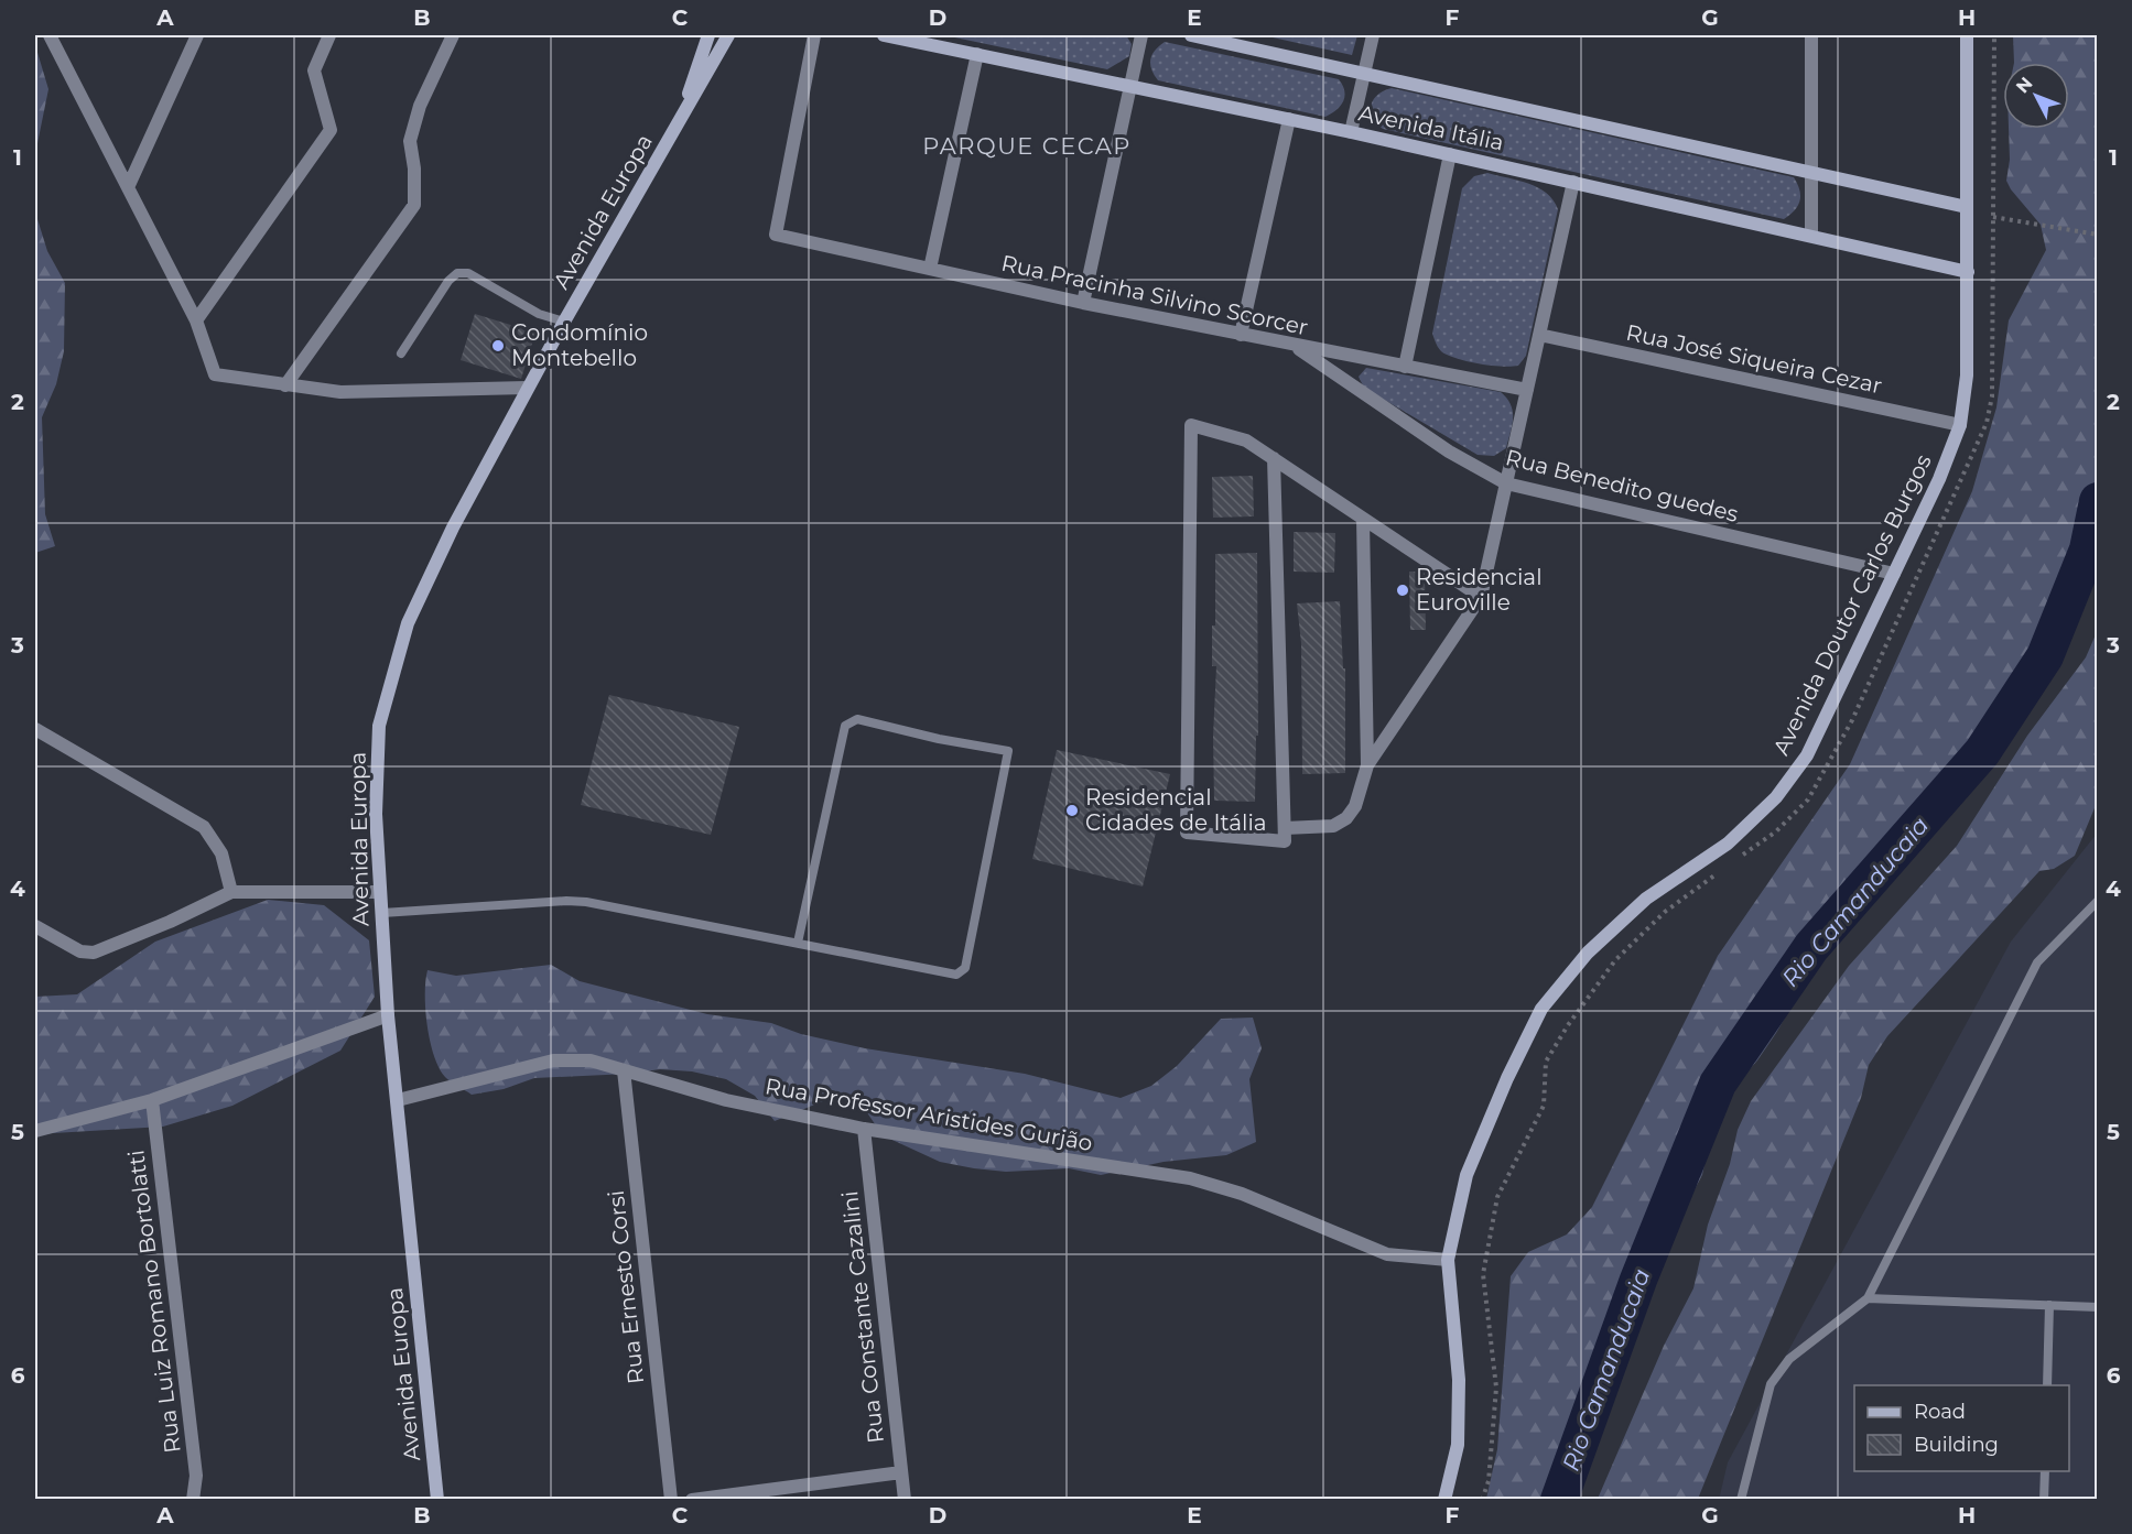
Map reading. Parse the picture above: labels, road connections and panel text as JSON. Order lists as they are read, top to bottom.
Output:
{
  "streets": {
    "street": [
      "Avenida Itália",
      "Avenida Europa",
      "Rua Pracinha Silvino Scorcer",
      "Rua José Siqueira Cezar",
      "Rua Benedito guedes",
      "Avenida Doutor Carlos Burgos",
      "Rua Professor Aristides Gurjão",
      "Rua Ernesto Corsi",
      "Rua Luiz Romano Bortolatti",
      "Rua Constante Cazalini"
    ]
  },
  "crossings": [
    ["Avenida Itália", "Avenida Doutor Carlos Burgos"],
    ["Avenida Europa", "Rua Professor Aristides Gurjão"],
    ["Rua Pracinha Silvino Scorcer", "Rua Benedito guedes"],
    ["Rua José Siqueira Cezar", "Avenida Doutor Carlos Burgos"],
    ["Rua Benedito guedes", "Avenida Doutor Carlos Burgos"],
    ["Avenida Doutor Carlos Burgos", "Rua Professor Aristides Gurjão"],
    ["Rua Professor Aristides Gurjão", "Rua Ernesto Corsi"],
    ["Rua Professor Aristides Gurjão", "Rua Constante Cazalini"]
  ],
  "districts": ["PARQUE CECAP"],
  "water": ["Rio Camanducaia"],
  "places": ["Condomínio Montebello", "Residencial Euroville", "Residencial Cidades de Itália"],
  "legend": ["Road", "Building"],
  "north": "top left",
  "grid": {
    "columns": [
      "A",
      "B",
      "C",
      "D",
      "E",
      "F",
      "G",
      "H"
    ],
    "rows": [
      "1",
      "2",
      "3",
      "4",
      "5",
      "6"
    ]
  }
}
